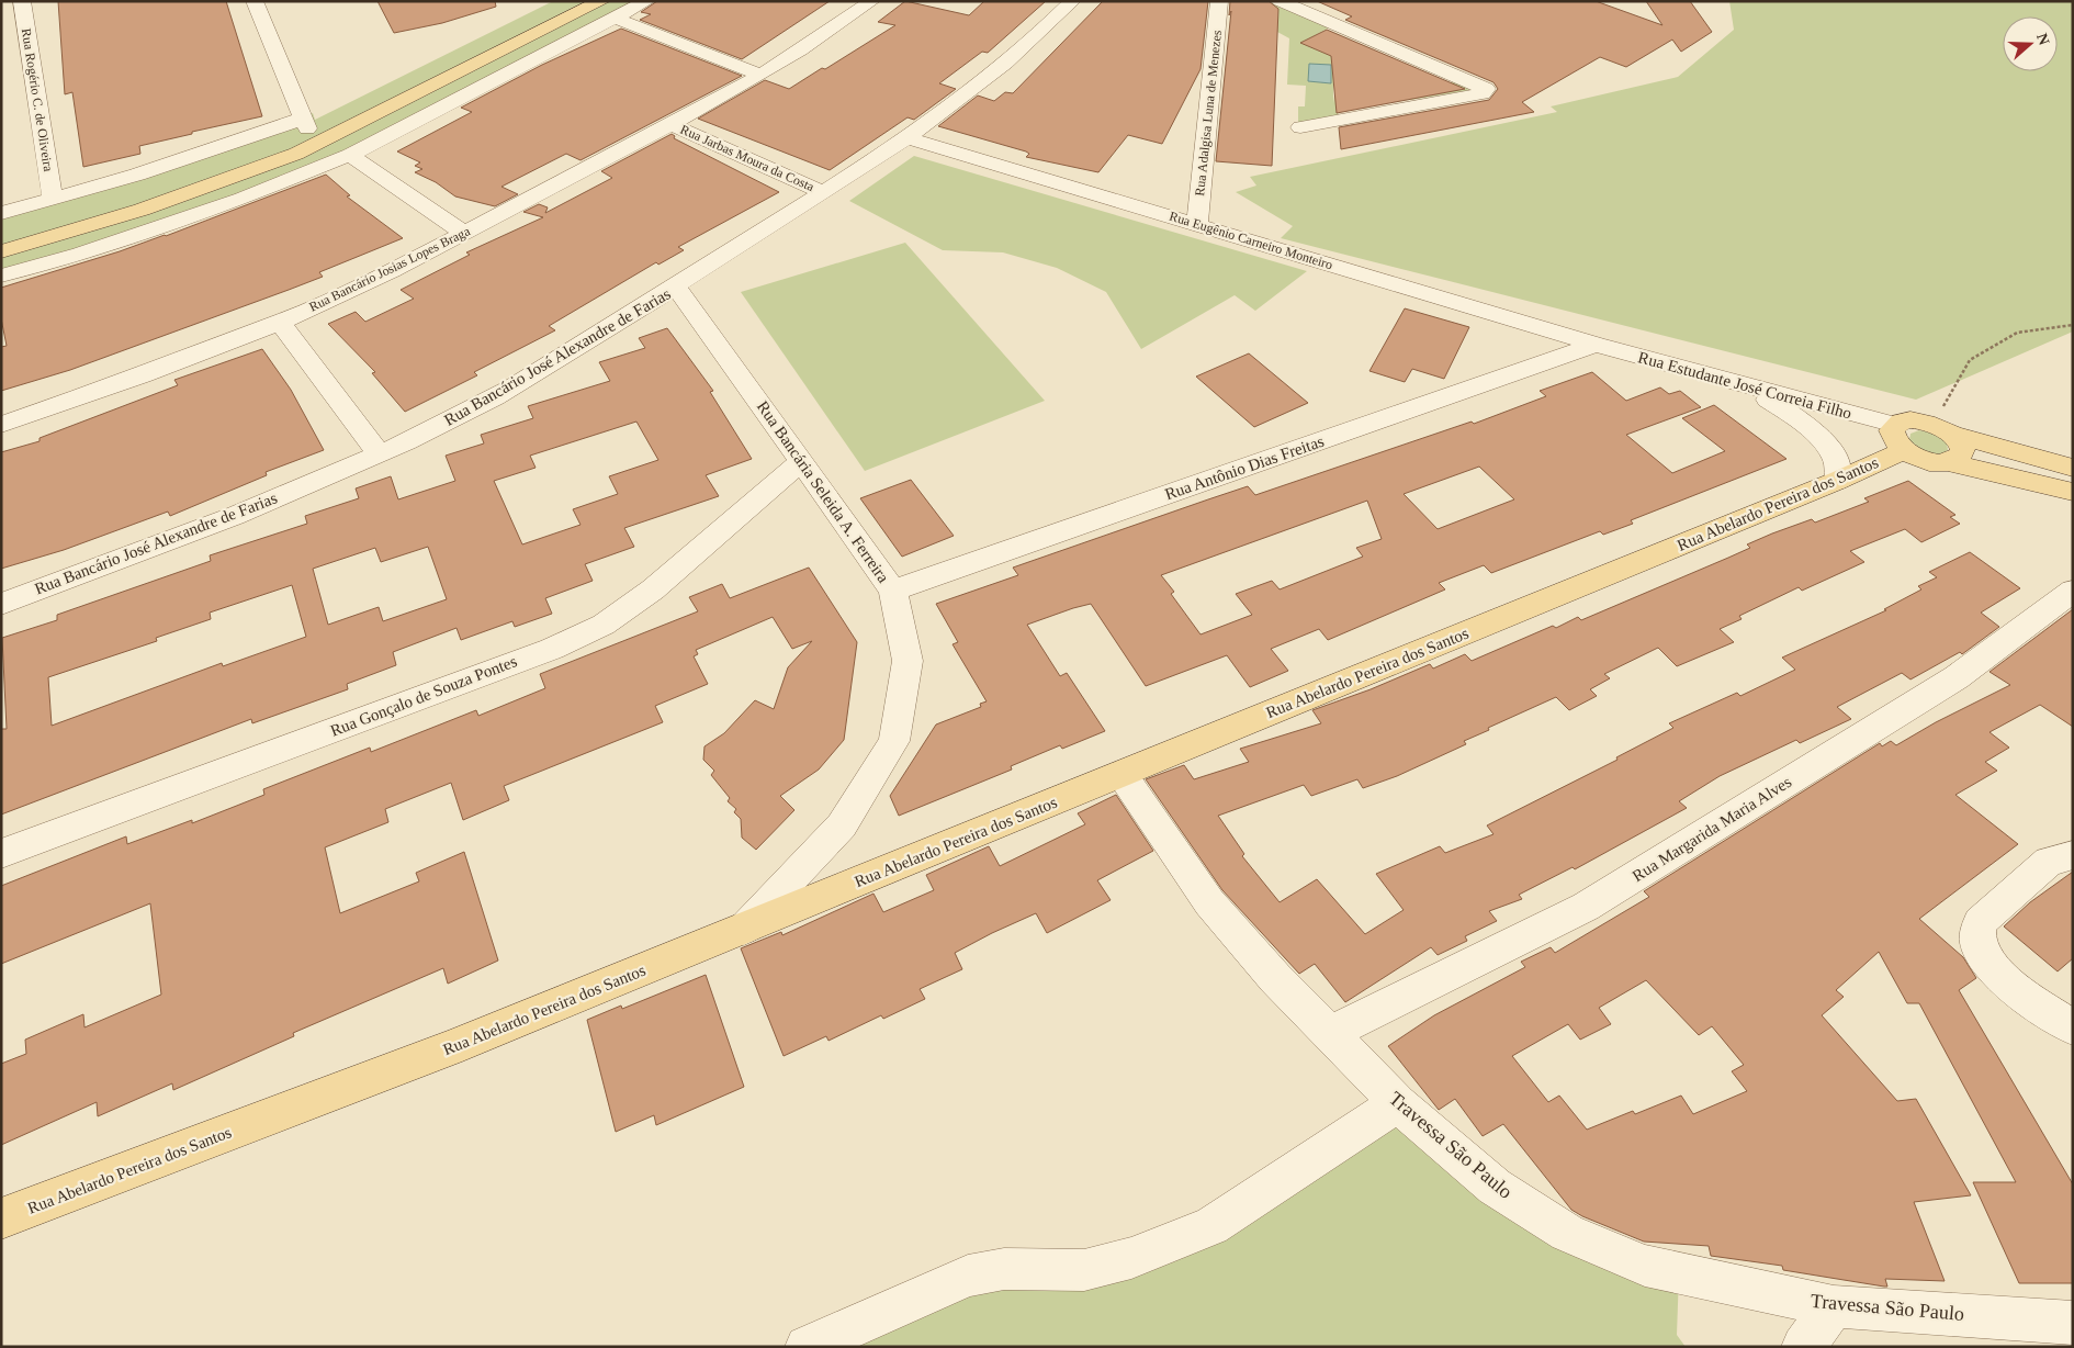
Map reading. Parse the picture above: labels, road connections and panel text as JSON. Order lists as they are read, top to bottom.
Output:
{
  "streets": {
    "main road": ["Rua Abelardo Pereira dos Santos"],
    "street": [
      "Rua Rogério C. de Oliveira",
      "Rua Adalgisa Luna de Menezes",
      "Rua Jarbas Moura da Costa",
      "Rua Eugênio Carneiro Monteiro",
      "Rua Bancário Josias Lopes Braga",
      "Rua Bancário José Alexandre de Farias",
      "Rua Estudante José Correia Filho",
      "Rua Antônio Dias Freitas",
      "Rua Bancária Seleida A. Ferreira",
      "Rua Gonçalo de Souza Pontes",
      "Rua Margarida Maria Alves",
      "Travessa São Paulo"
    ]
  },
  "crossings": [
    ["Rua Adalgisa Luna de Menezes", "Rua Eugênio Carneiro Monteiro"],
    ["Rua Jarbas Moura da Costa", "Rua Bancário Josias Lopes Braga"],
    ["Rua Jarbas Moura da Costa", "Rua Bancário José Alexandre de Farias"],
    ["Rua Eugênio Carneiro Monteiro", "Rua Bancário José Alexandre de Farias"],
    ["Rua Eugênio Carneiro Monteiro", "Rua Estudante José Correia Filho"],
    ["Rua Eugênio Carneiro Monteiro", "Rua Antônio Dias Freitas"],
    ["Rua Bancário José Alexandre de Farias", "Rua Bancária Seleida A. Ferreira"],
    ["Rua Estudante José Correia Filho", "Rua Antônio Dias Freitas"],
    ["Rua Estudante José Correia Filho", "Rua Abelardo Pereira dos Santos"],
    ["Rua Antônio Dias Freitas", "Rua Bancária Seleida A. Ferreira"],
    ["Rua Bancária Seleida A. Ferreira", "Rua Abelardo Pereira dos Santos"],
    ["Rua Bancária Seleida A. Ferreira", "Rua Gonçalo de Souza Pontes"],
    ["Rua Abelardo Pereira dos Santos", "Travessa São Paulo"],
    ["Rua Margarida Maria Alves", "Travessa São Paulo"]
  ],
  "north": "right"
}
